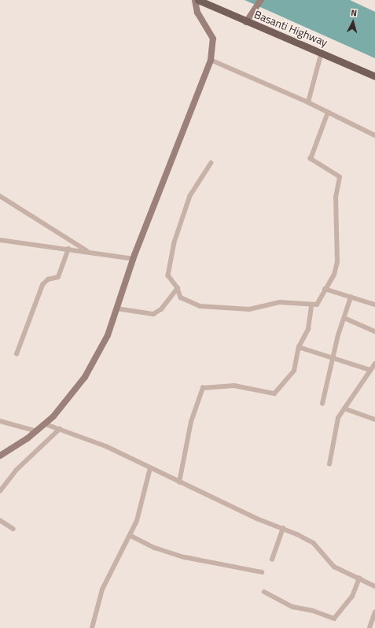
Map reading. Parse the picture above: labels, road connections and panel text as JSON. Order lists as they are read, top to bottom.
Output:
{
  "streets": {
    "main road": ["Basanti Highway"]
  },
  "north": "top"
}
